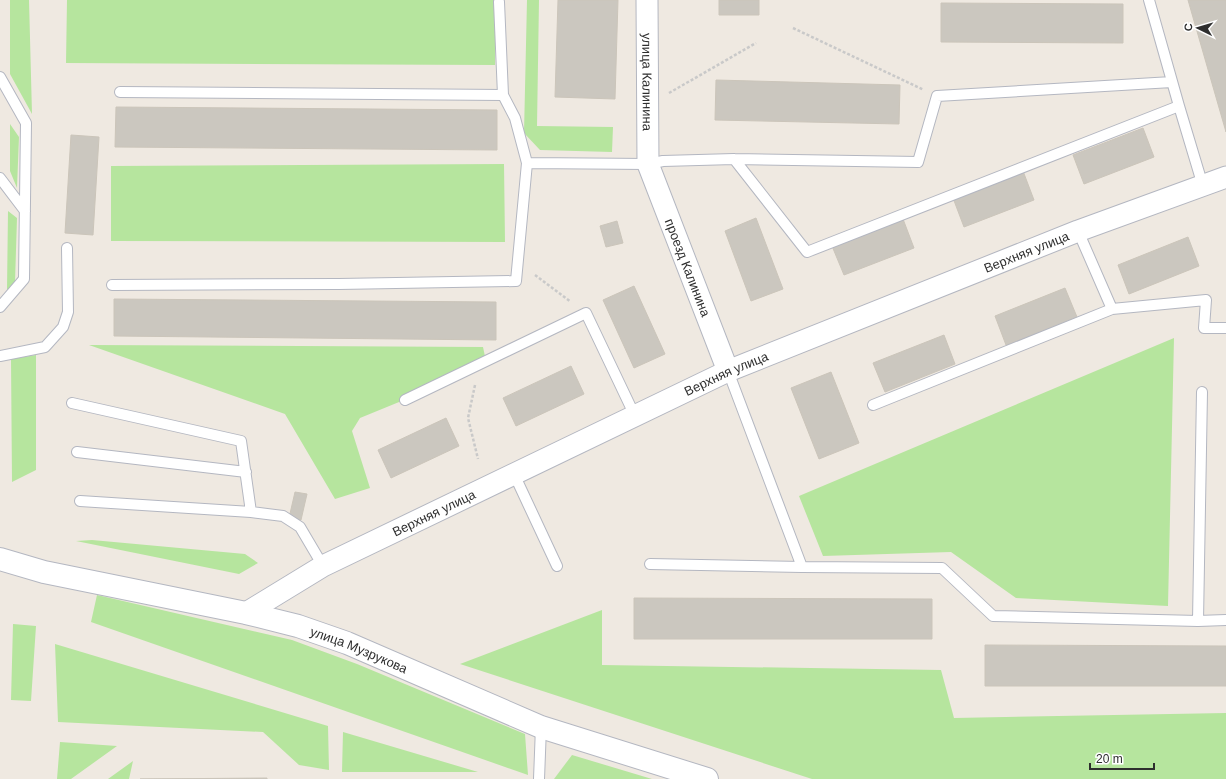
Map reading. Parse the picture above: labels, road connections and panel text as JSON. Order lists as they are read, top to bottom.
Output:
{
  "streets": {
    "street": [
      "улица Калинина",
      "Верхняя улица",
      "проезд Калинина",
      "улица Музрукова"
    ]
  },
  "crossings": [
    ["улица Калинина", "проезд Калинина"],
    ["Верхняя улица", "проезд Калинина"],
    ["Верхняя улица", "улица Музрукова"]
  ],
  "scale_bar": "20 m",
  "north": "left"
}
